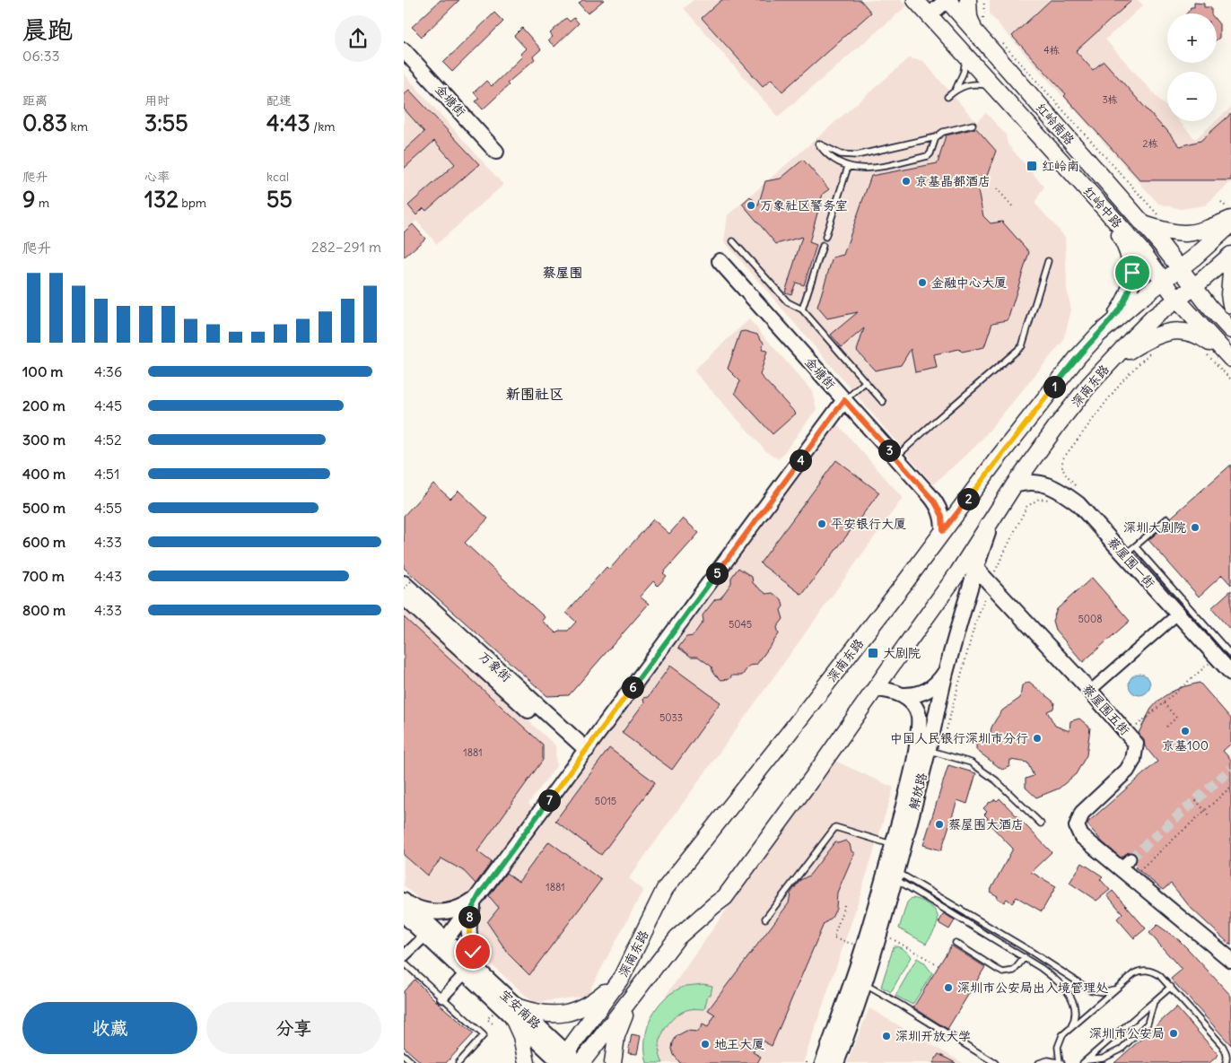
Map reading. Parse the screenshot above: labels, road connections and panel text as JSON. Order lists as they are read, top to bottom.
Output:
{
  "streets": {
    "main road": ["红岭南路", "红岭中路", "深南东路"],
    "street": [
      "金塘街",
      "蔡屋围一街",
      "万象街",
      "蔡屋围五街",
      "解放路",
      "宝安南路"
    ]
  },
  "crossings": [
    ["金塘街", "深南东路"],
    ["红岭南路", "深南东路"],
    ["红岭中路", "深南东路"],
    ["深南东路", "蔡屋围一街"],
    ["深南东路", "解放路"],
    ["深南东路", "宝安南路"],
    ["蔡屋围五街", "解放路"]
  ],
  "districts": ["蔡屋围", "新围社区"],
  "places": {
    "transit": ["红岭南", "大剧院"],
    "other": [
      "京基晶都酒店",
      "万象社区警务室",
      "金融中心大厦",
      "平安银行大厦",
      "深圳大剧院",
      "京基100",
      "中国人民银行深圳市分行",
      "蔡屋围大酒店",
      "深圳市公安局出入境管理处",
      "深圳市公安局",
      "深圳开放大学",
      "地王大厦"
    ]
  },
  "house_numbers": [
    "4栋",
    "3栋",
    "2栋",
    "5008",
    "5045",
    "5033",
    "1881",
    "5015",
    "1881"
  ],
  "page": {
    "heading": ["晨跑", "06:33"],
    "map_buttons": ["+", "−"],
    "stats": [
      ["距离", "0.83 km"],
      ["用时", "3:55"],
      ["配速", "4:43 /km"],
      ["爬升", "9 m"],
      ["心率", "132 bpm"],
      ["kcal", "55"]
    ],
    "chart": ["爬升", "282–291 m"],
    "list": [
      {
        "name": "100 m",
        "note": "4:36"
      },
      {
        "name": "200 m",
        "note": "4:45"
      },
      {
        "name": "300 m",
        "note": "4:52"
      },
      {
        "name": "400 m",
        "note": "4:51"
      },
      {
        "name": "500 m",
        "note": "4:55"
      },
      {
        "name": "600 m",
        "note": "4:33"
      },
      {
        "name": "700 m",
        "note": "4:43"
      },
      {
        "name": "800 m",
        "note": "4:33"
      }
    ],
    "pins": [
      "1",
      "3",
      "4",
      "2",
      "5",
      "6",
      "7",
      "8"
    ],
    "buttons": ["收藏", "分享"]
  }
}
